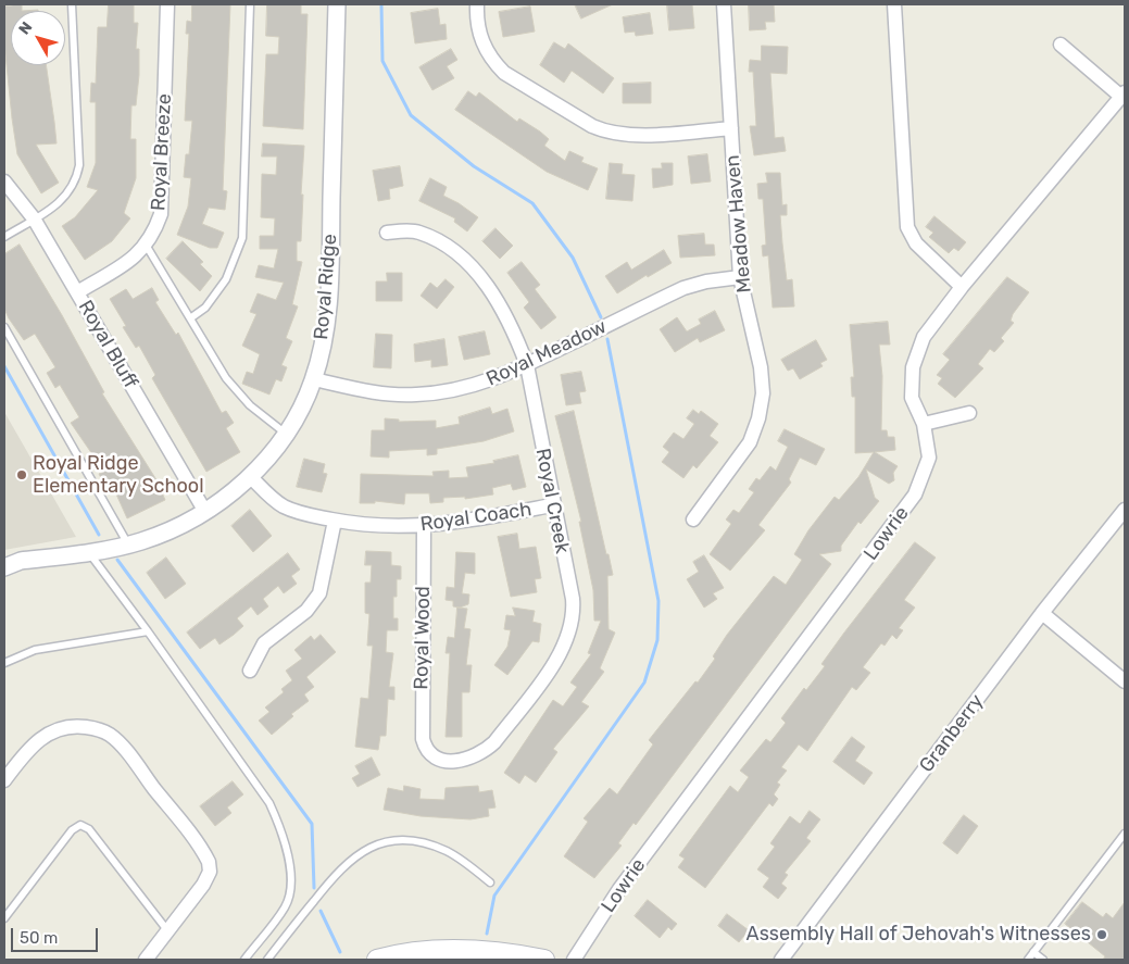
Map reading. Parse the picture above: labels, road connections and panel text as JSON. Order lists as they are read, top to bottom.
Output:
{
  "streets": {
    "street": [
      "Royal Breeze",
      "Meadow Haven",
      "Royal Ridge",
      "Royal Bluff",
      "Royal Meadow",
      "Royal Creek",
      "Royal Coach",
      "Lowrie",
      "Royal Wood",
      "Granberry"
    ]
  },
  "crossings": [
    ["Royal Breeze", "Royal Bluff"],
    ["Meadow Haven", "Royal Meadow"],
    ["Royal Ridge", "Royal Bluff"],
    ["Royal Ridge", "Royal Meadow"],
    ["Royal Ridge", "Royal Coach"],
    ["Royal Meadow", "Royal Creek"],
    ["Royal Creek", "Royal Coach"],
    ["Royal Creek", "Royal Wood"],
    ["Royal Coach", "Royal Wood"]
  ],
  "places": ["Royal Ridge Elementary School", "Assembly Hall of Jehovah's Witnesses"],
  "scale_bar": "50 m",
  "north": "top left"
}
